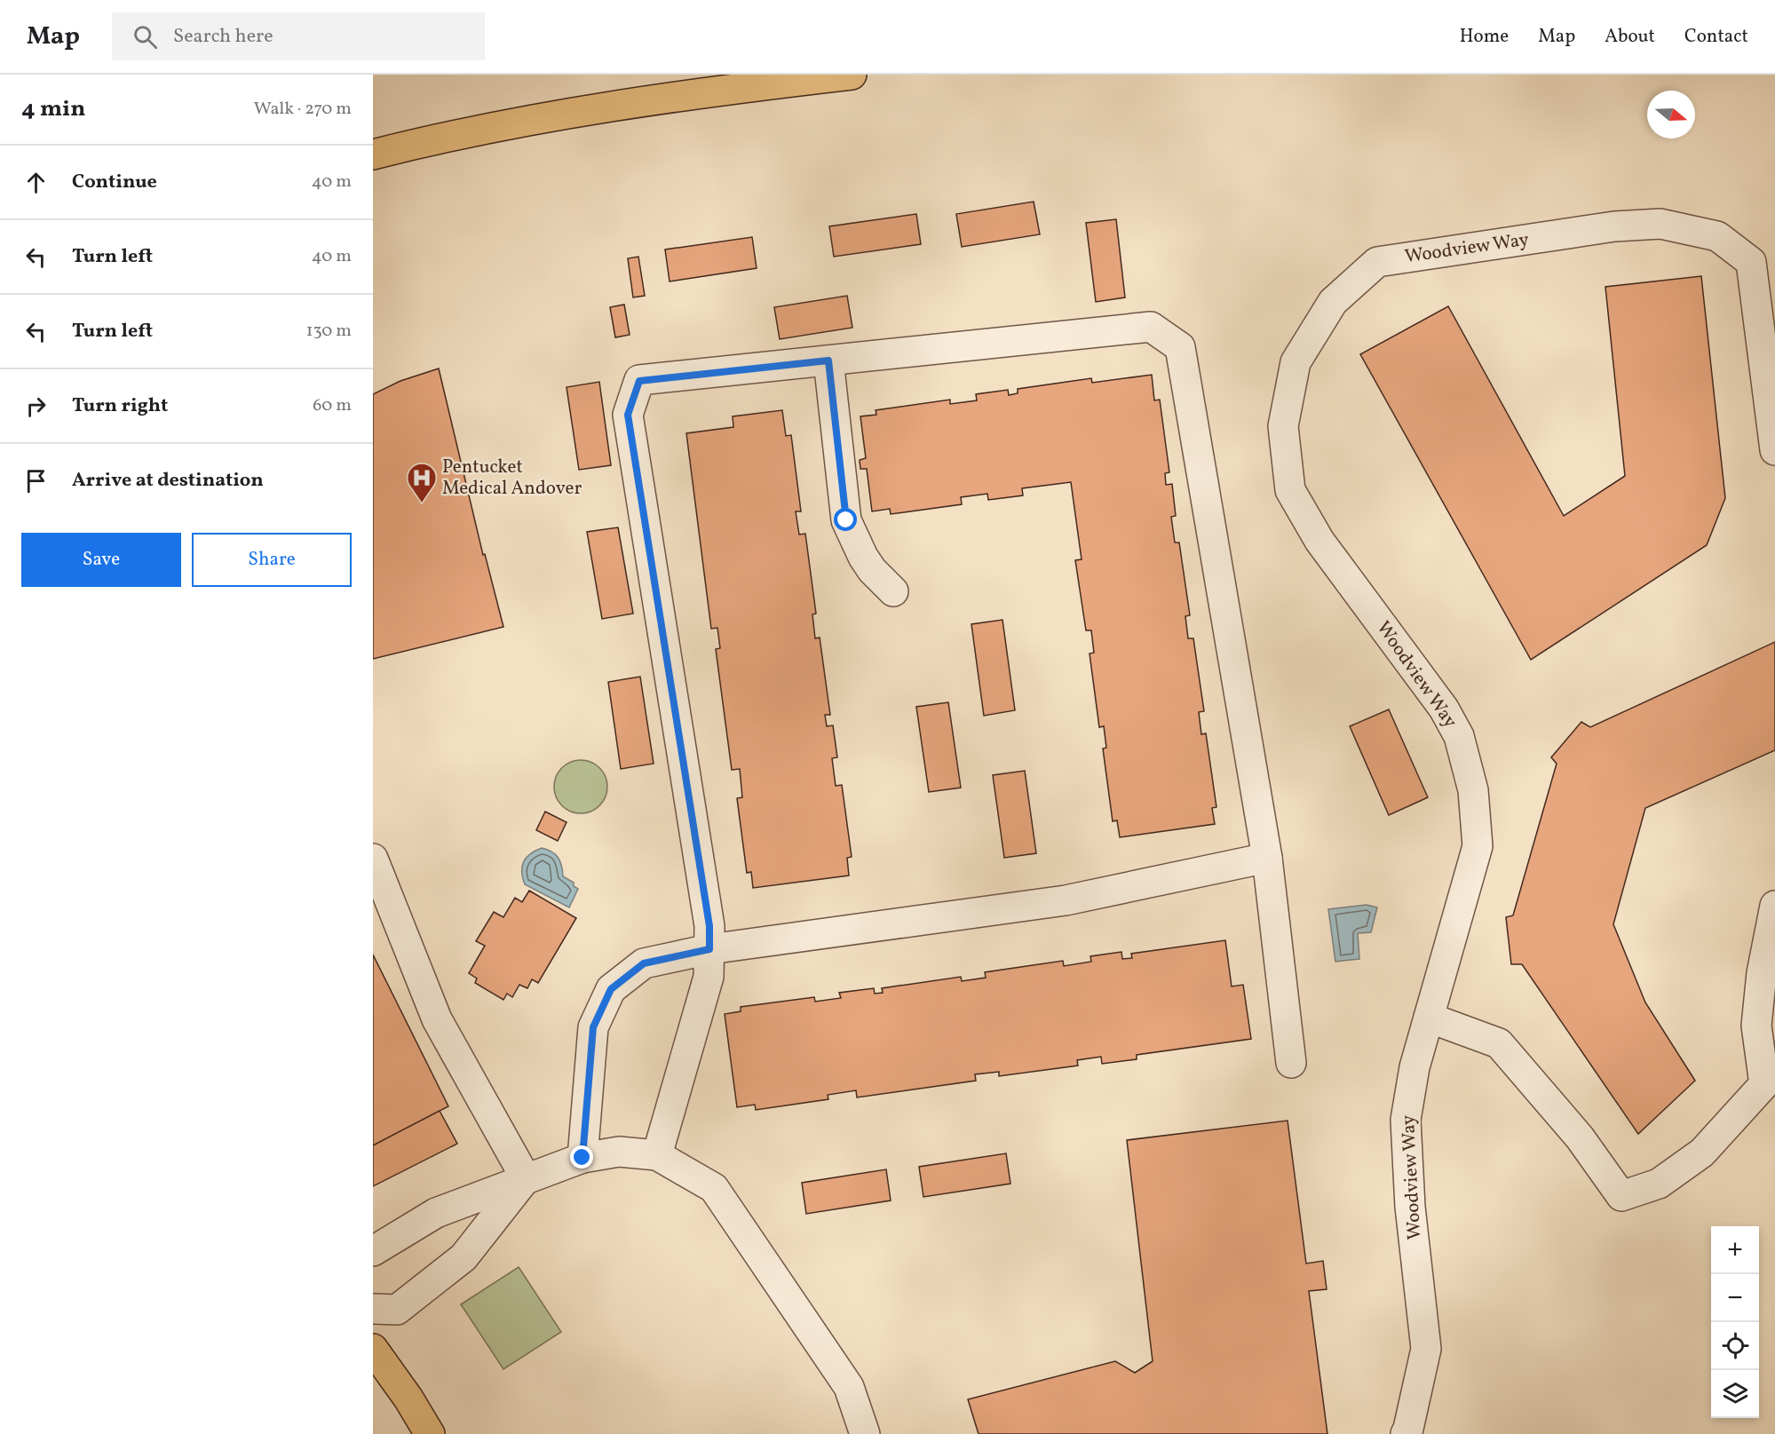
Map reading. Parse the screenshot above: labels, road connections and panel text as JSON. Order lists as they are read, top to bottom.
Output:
{
  "streets": {
    "lane": ["Woodview Way"]
  },
  "places": {
    "hospital": ["Pentucket Medical Andover"]
  },
  "north": "right",
  "page": {
    "header": "Map",
    "search": "Search here",
    "nav": [
      "Home",
      "Map",
      "About",
      "Contact"
    ],
    "heading": ["4 min", "Walk · 270 m"],
    "list": [
      ["Continue", "40 m"],
      ["Turn left", "40 m"],
      ["Turn left", "130 m"],
      ["Turn right", "60 m"],
      "Arrive at destination"
    ],
    "buttons": ["Save", "Share"],
    "map_buttons": ["+", "−"]
  }
}
